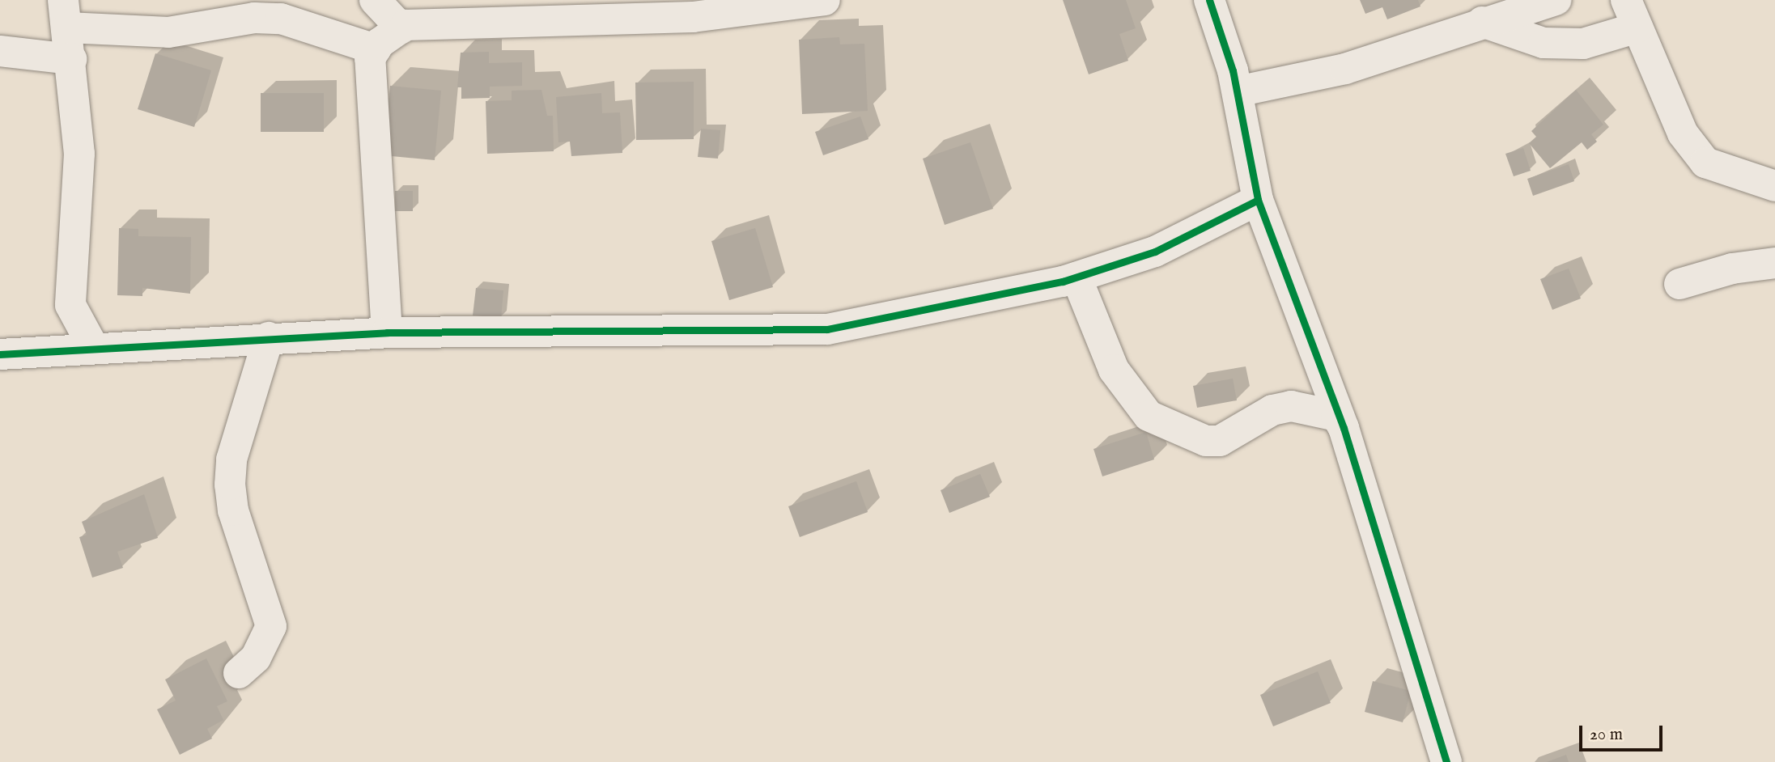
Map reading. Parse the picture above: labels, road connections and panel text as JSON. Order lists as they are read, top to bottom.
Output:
{
  "scale_bar": "20 m"
}
